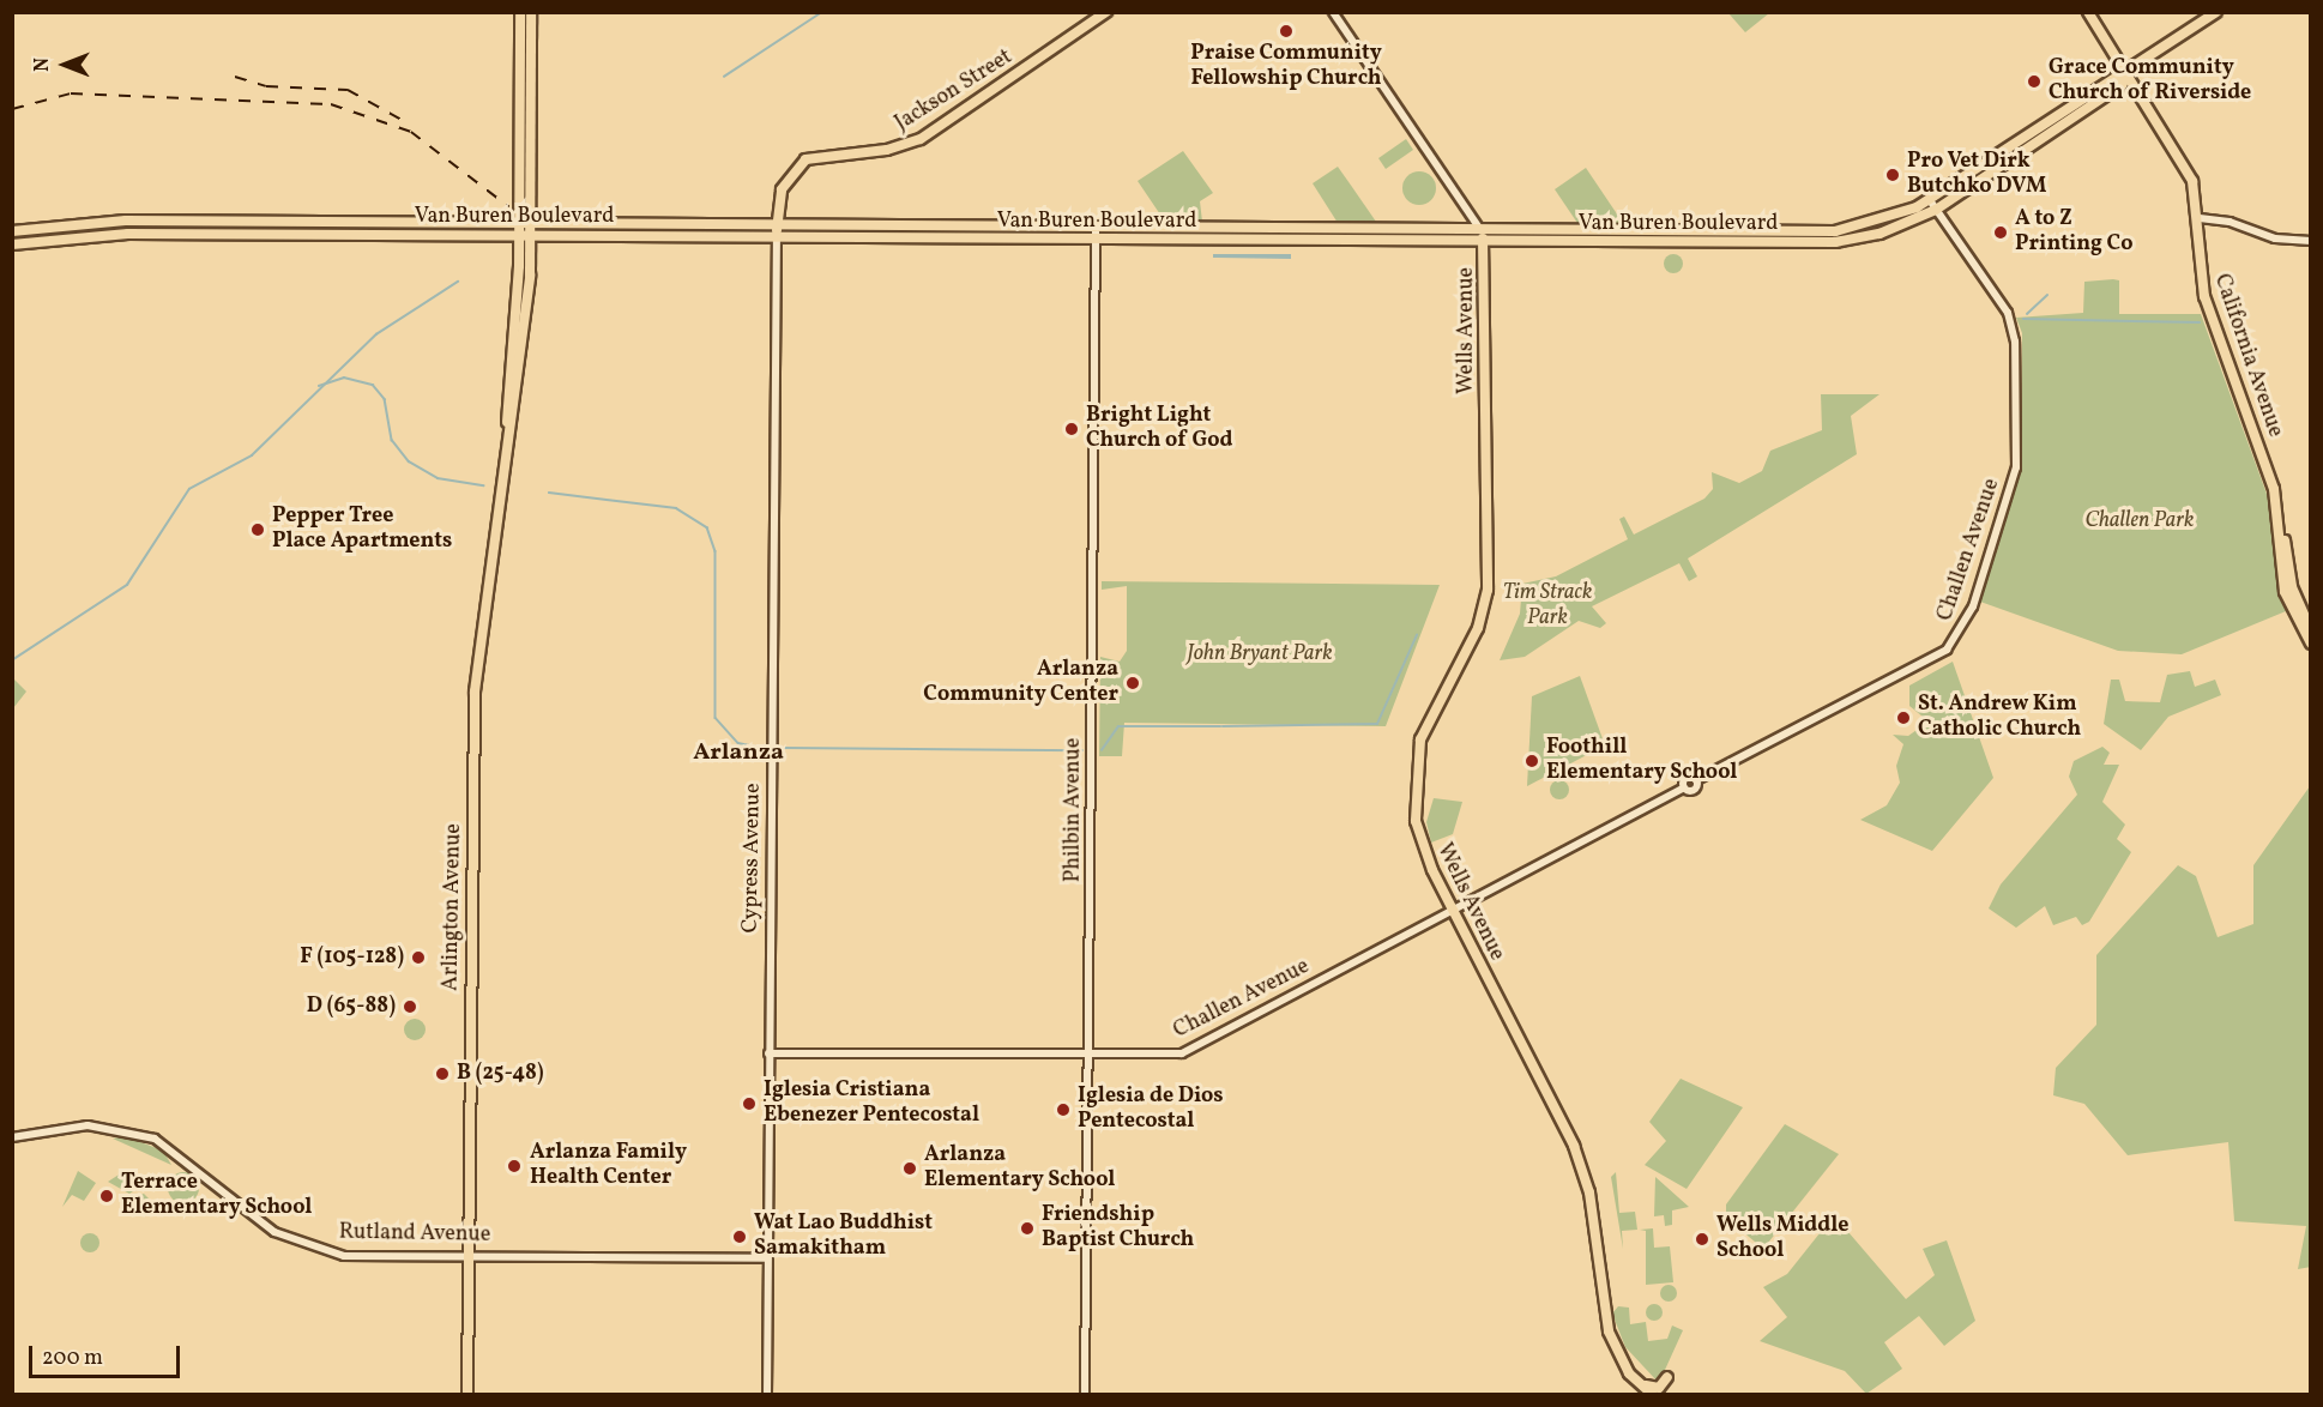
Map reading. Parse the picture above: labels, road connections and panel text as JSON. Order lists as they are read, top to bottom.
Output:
{
  "streets": {
    "main road": [
      "Jackson Street",
      "Van Buren Boulevard",
      "Wells Avenue",
      "California Avenue",
      "Arlington Avenue"
    ],
    "street": [
      "Challen Avenue",
      "Philbin Avenue",
      "Cypress Avenue",
      "Rutland Avenue"
    ]
  },
  "crossings": [
    ["Jackson Street", "Van Buren Boulevard"],
    ["Jackson Street", "Cypress Avenue"],
    ["Van Buren Boulevard", "Wells Avenue"],
    ["Van Buren Boulevard", "California Avenue"],
    ["Van Buren Boulevard", "Challen Avenue"],
    ["Van Buren Boulevard", "Philbin Avenue"],
    ["Van Buren Boulevard", "Cypress Avenue"],
    ["Van Buren Boulevard", "Arlington Avenue"],
    ["Wells Avenue", "Challen Avenue"],
    ["Challen Avenue", "Philbin Avenue"],
    ["Challen Avenue", "Cypress Avenue"],
    ["Cypress Avenue", "Rutland Avenue"],
    ["Arlington Avenue", "Rutland Avenue"]
  ],
  "districts": ["Arlanza"],
  "parks": ["Challen Park", "Tim Strack Park", "John Bryant Park"],
  "places": [
    "Praise Community Fellowship Church",
    "Grace Community Church of Riverside",
    "Pro Vet Dirk Butchko DVM",
    "A to Z Printing Co",
    "Bright Light Church of God",
    "Pepper Tree Place Apartments",
    "Arlanza Community Center",
    "St. Andrew Kim Catholic Church",
    "Foothill Elementary School",
    "F (105-128)",
    "D (65-88)",
    "B (25-48)",
    "Iglesia Cristiana Ebenezer Pentecostal",
    "Iglesia de Dios Pentecostal",
    "Arlanza Family Health Center",
    "Arlanza Elementary School",
    "Terrace Elementary School",
    "Friendship Baptist Church",
    "Wat Lao Buddhist Samakitham",
    "Wells Middle School"
  ],
  "scale_bar": "200 m",
  "north": "left"
}
